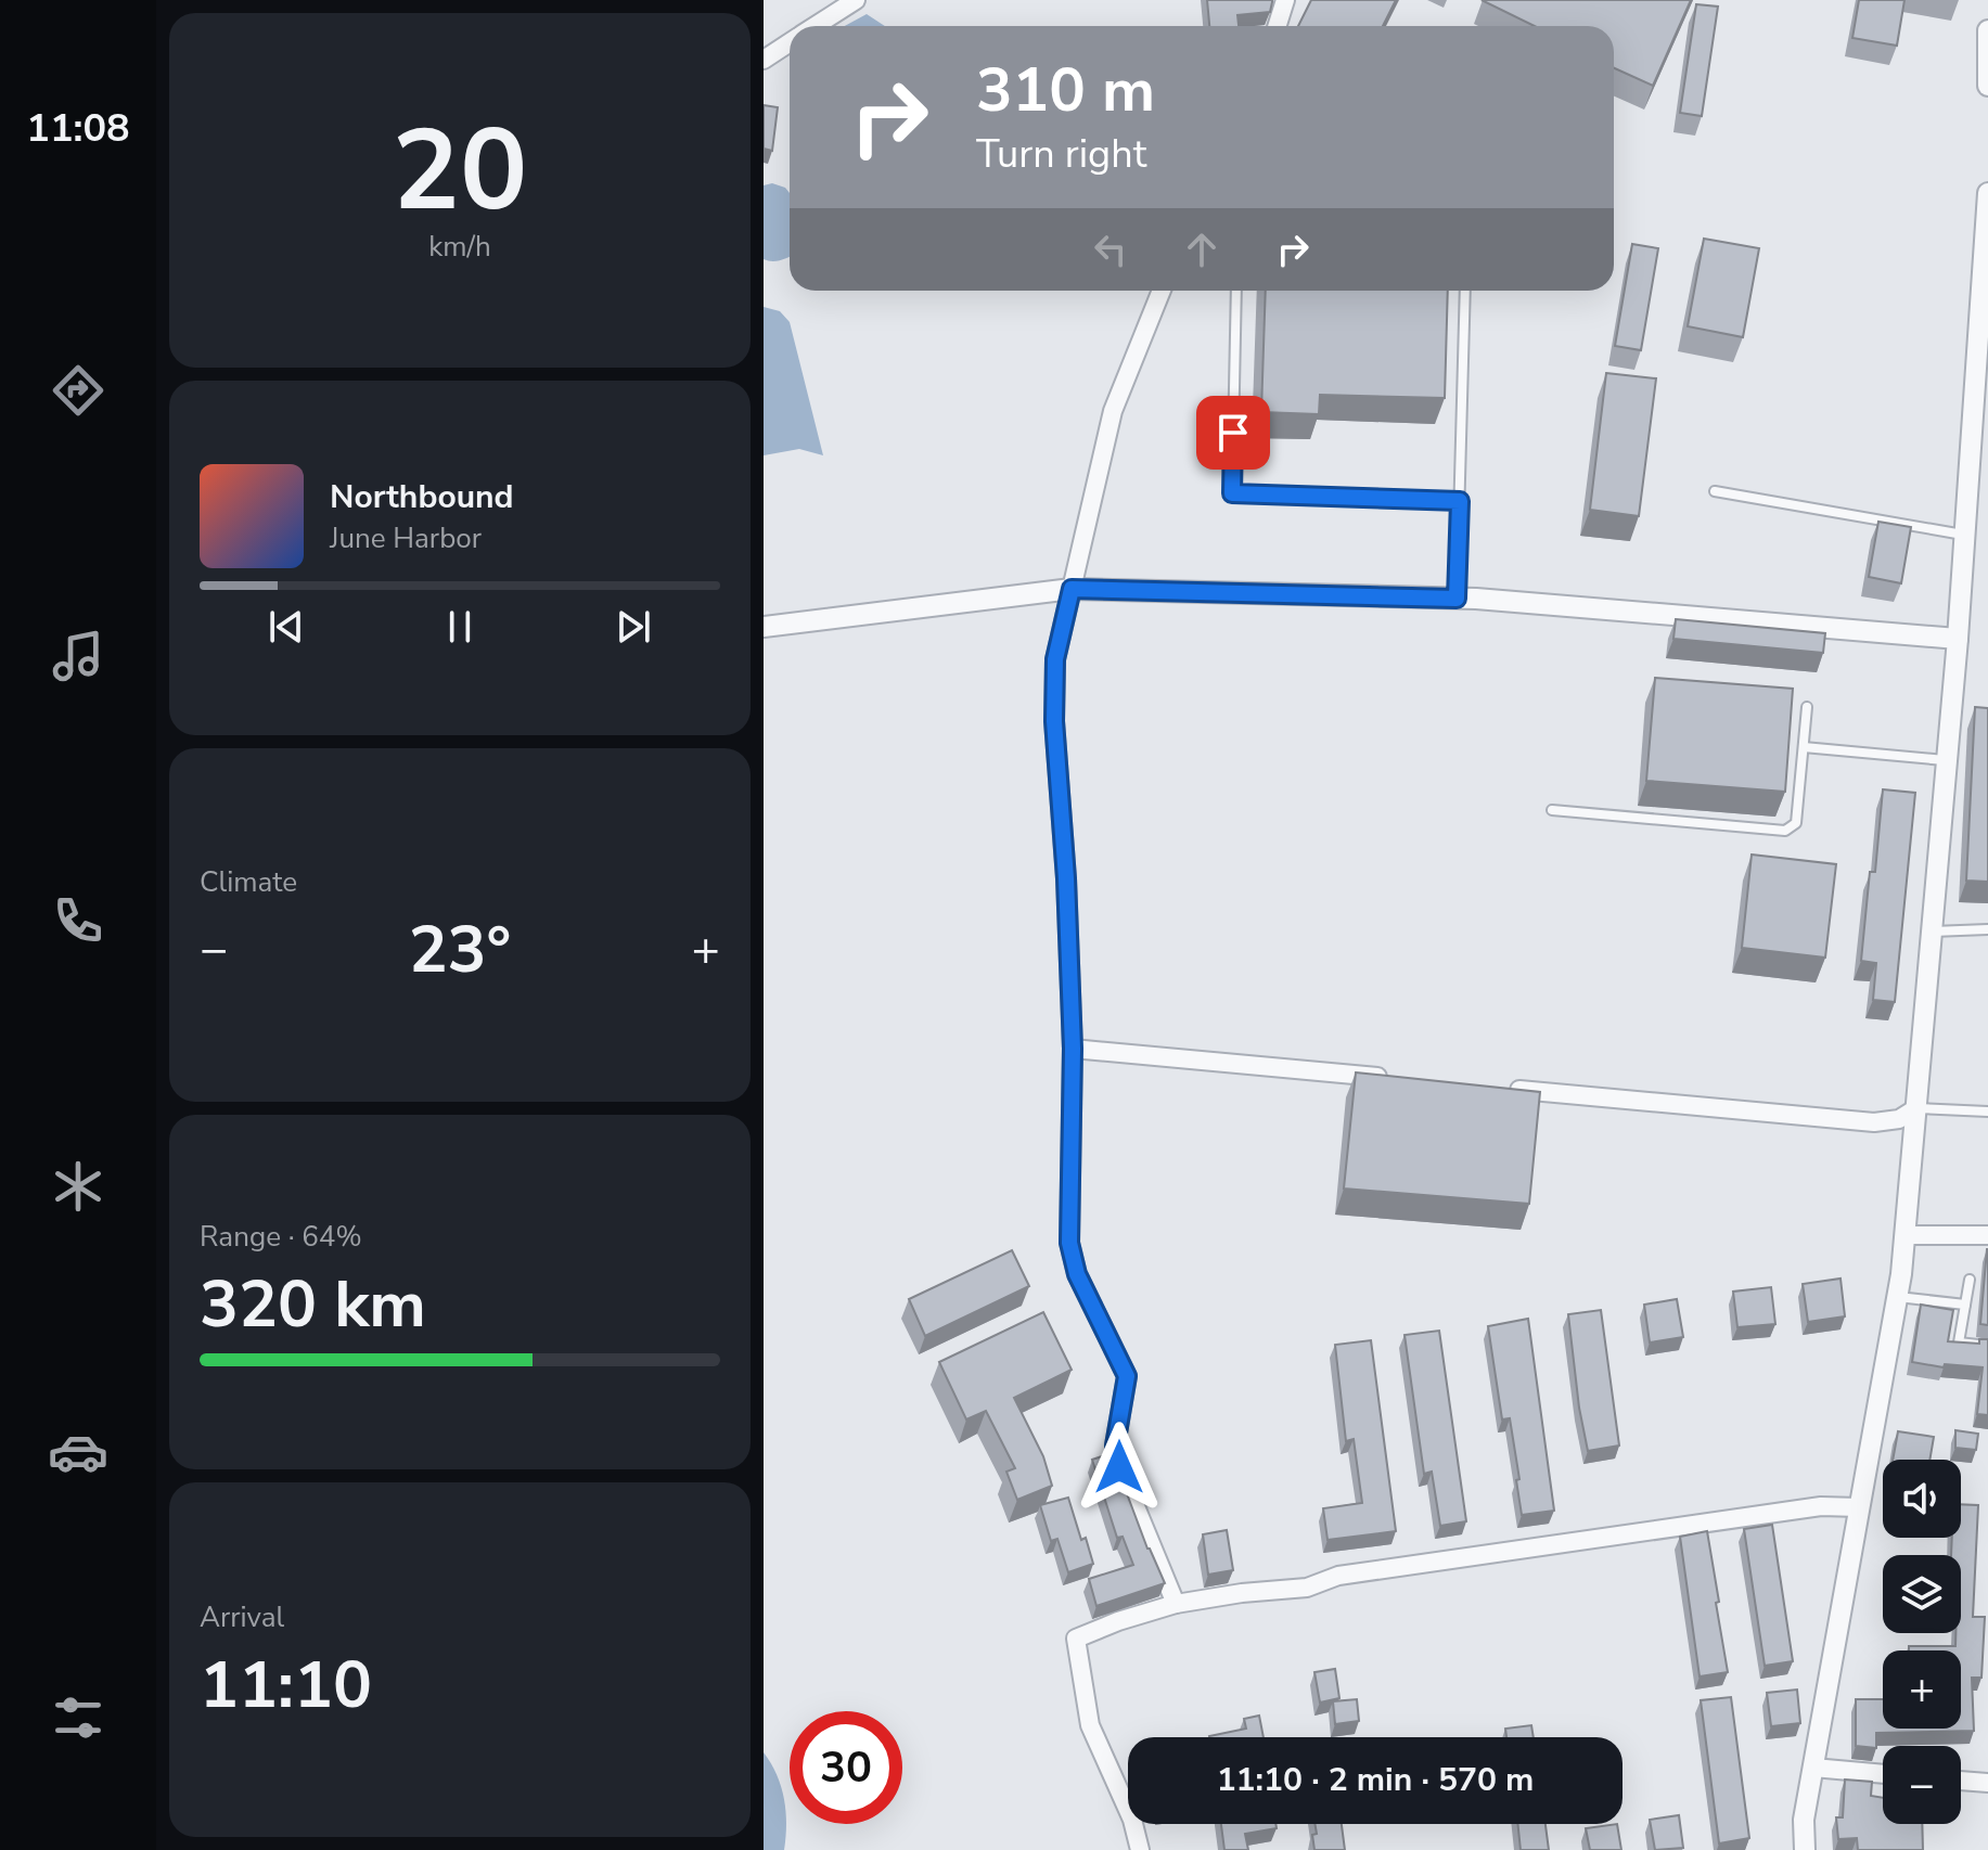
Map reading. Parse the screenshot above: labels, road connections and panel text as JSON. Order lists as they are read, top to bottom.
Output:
{
  "page": {
    "tabs": "11:08",
    "tile": [
      ["20", "km/h"],
      "Climate",
      ["Range · 64%", "320 km"],
      ["Arrival", "11:10"]
    ],
    "turn": ["310 m", "Turn right"],
    "song": ["Northbound", "June Harbor"],
    "heat": ["−", "23°", "+"],
    "map_buttons": ["+", "−"],
    "limit": "30",
    "trip": "11:10 · 2 min · 570 m"
  }
}
